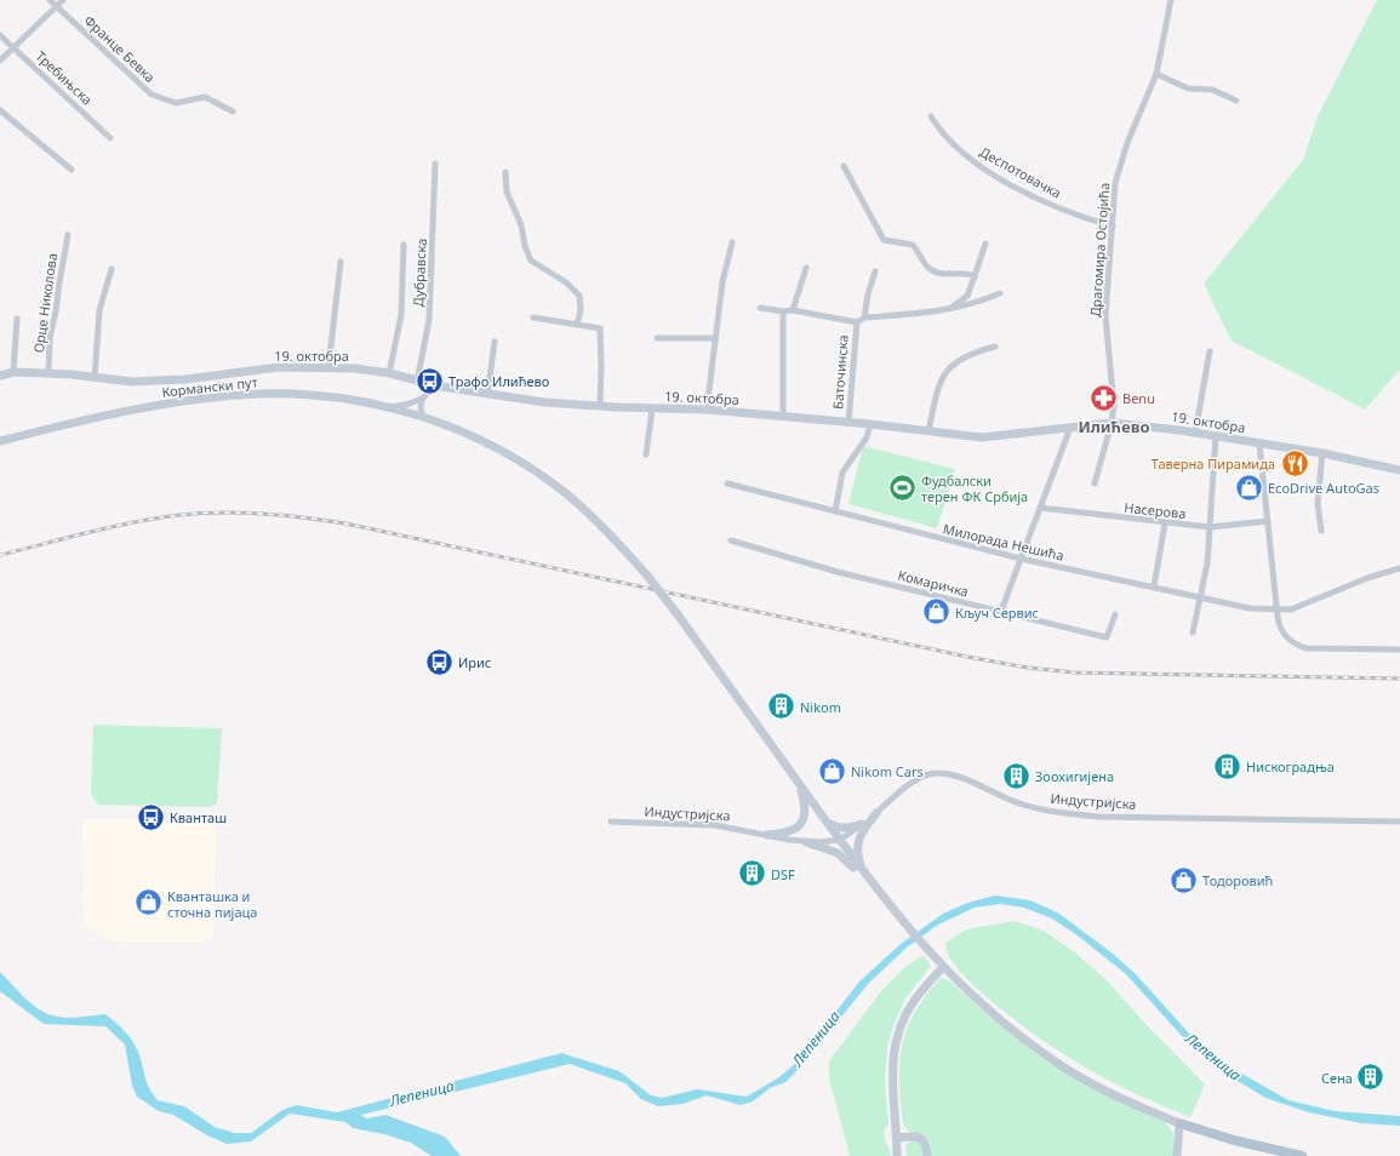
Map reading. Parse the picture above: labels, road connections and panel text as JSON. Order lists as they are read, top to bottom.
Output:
{
  "streets": {
    "street": [
      "Франце Бевка",
      "Требињска",
      "Деспотовачка",
      "Драгомира Остојића",
      "Дубравска",
      "Орце Николова",
      "19. октобра",
      "Баточинска",
      "Кормански пут",
      "Насерова",
      "Милорада Нешића",
      "Комаричка",
      "Индустријска"
    ]
  },
  "crossings": [
    ["Деспотовачка", "Драгомира Остојића"],
    ["Драгомира Остојића", "19. октобра"],
    ["Дубравска", "19. октобра"],
    ["Орце Николова", "19. октобра"],
    ["19. октобра", "Баточинска"],
    ["Кормански пут", "Индустријска"]
  ],
  "districts": ["Илићево"],
  "water": ["Лепеница"],
  "places": {
    "bus stop": ["Трафо Илићево", "Ирис", "Кванташ"],
    "pharmacy": ["Benu"],
    "restaurant": ["Таверна Пирамида"],
    "sports": ["Фудбалски терен ФК Србија"],
    "shop": [
      "EcoDrive AutoGas",
      "Кључ Сервис",
      "Nikom Cars",
      "Тодоровић",
      "Кванташка и сточна пијаца"
    ],
    "building": [
      "Nikom",
      "Нискоградња",
      "Зоохигијена",
      "DSF",
      "Сена"
    ]
  }
}
